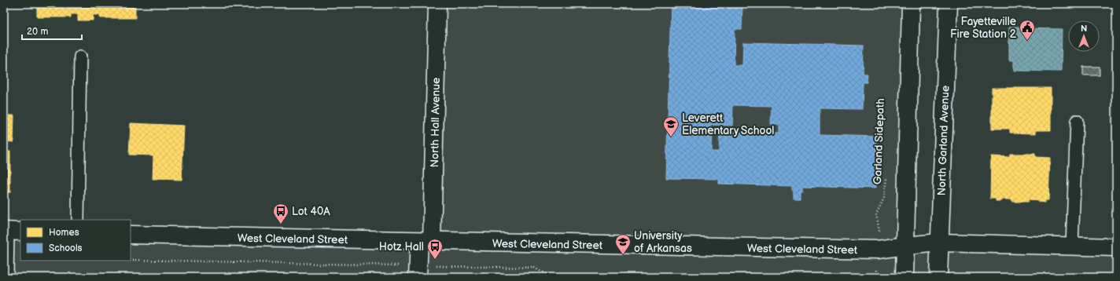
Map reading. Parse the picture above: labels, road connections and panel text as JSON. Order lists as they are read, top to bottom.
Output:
{
  "streets": {
    "street": ["North Hall Avenue", "North Garland Avenue", "West Cleveland Street"],
    "path": ["Garland Sidepath"]
  },
  "crossings": [
    ["North Hall Avenue", "West Cleveland Street"],
    ["North Garland Avenue", "West Cleveland Street"],
    ["Garland Sidepath", "West Cleveland Street"]
  ],
  "places": {
    "public building": ["Fayetteville Fire Station 2"],
    "school or university": ["Leverett Elementary School", "University of Arkansas"],
    "bus stop": ["Lot 40A", "Hotz Hall"]
  },
  "legend": ["Homes", "Schools"],
  "scale_bar": "20 m",
  "north": "top"
}
